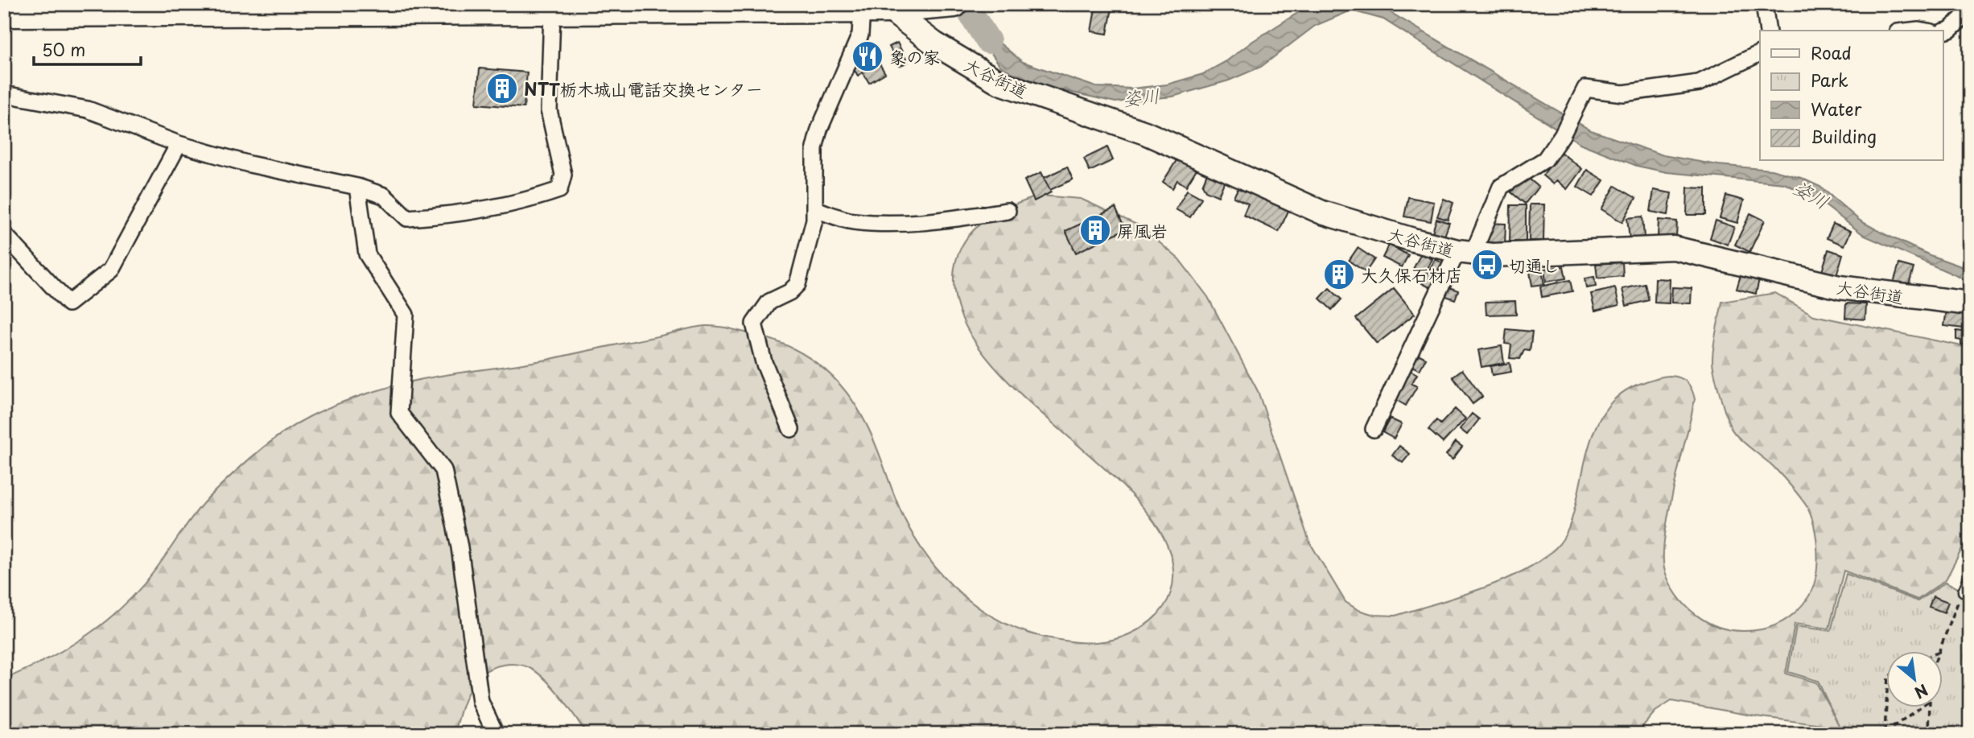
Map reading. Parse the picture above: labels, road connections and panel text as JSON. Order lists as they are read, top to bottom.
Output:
{
  "streets": {
    "main road": ["大谷街道"]
  },
  "water": ["姿川"],
  "places": {
    "restaurant": ["象の家"],
    "building": ["NTT栃木城山電話交換センター", "屏風岩", "大久保石材店"],
    "bus stop": ["切通し"]
  },
  "legend": [
    "Road",
    "Park",
    "Water",
    "Building"
  ],
  "scale_bar": "50 m",
  "north": "bottom right"
}
